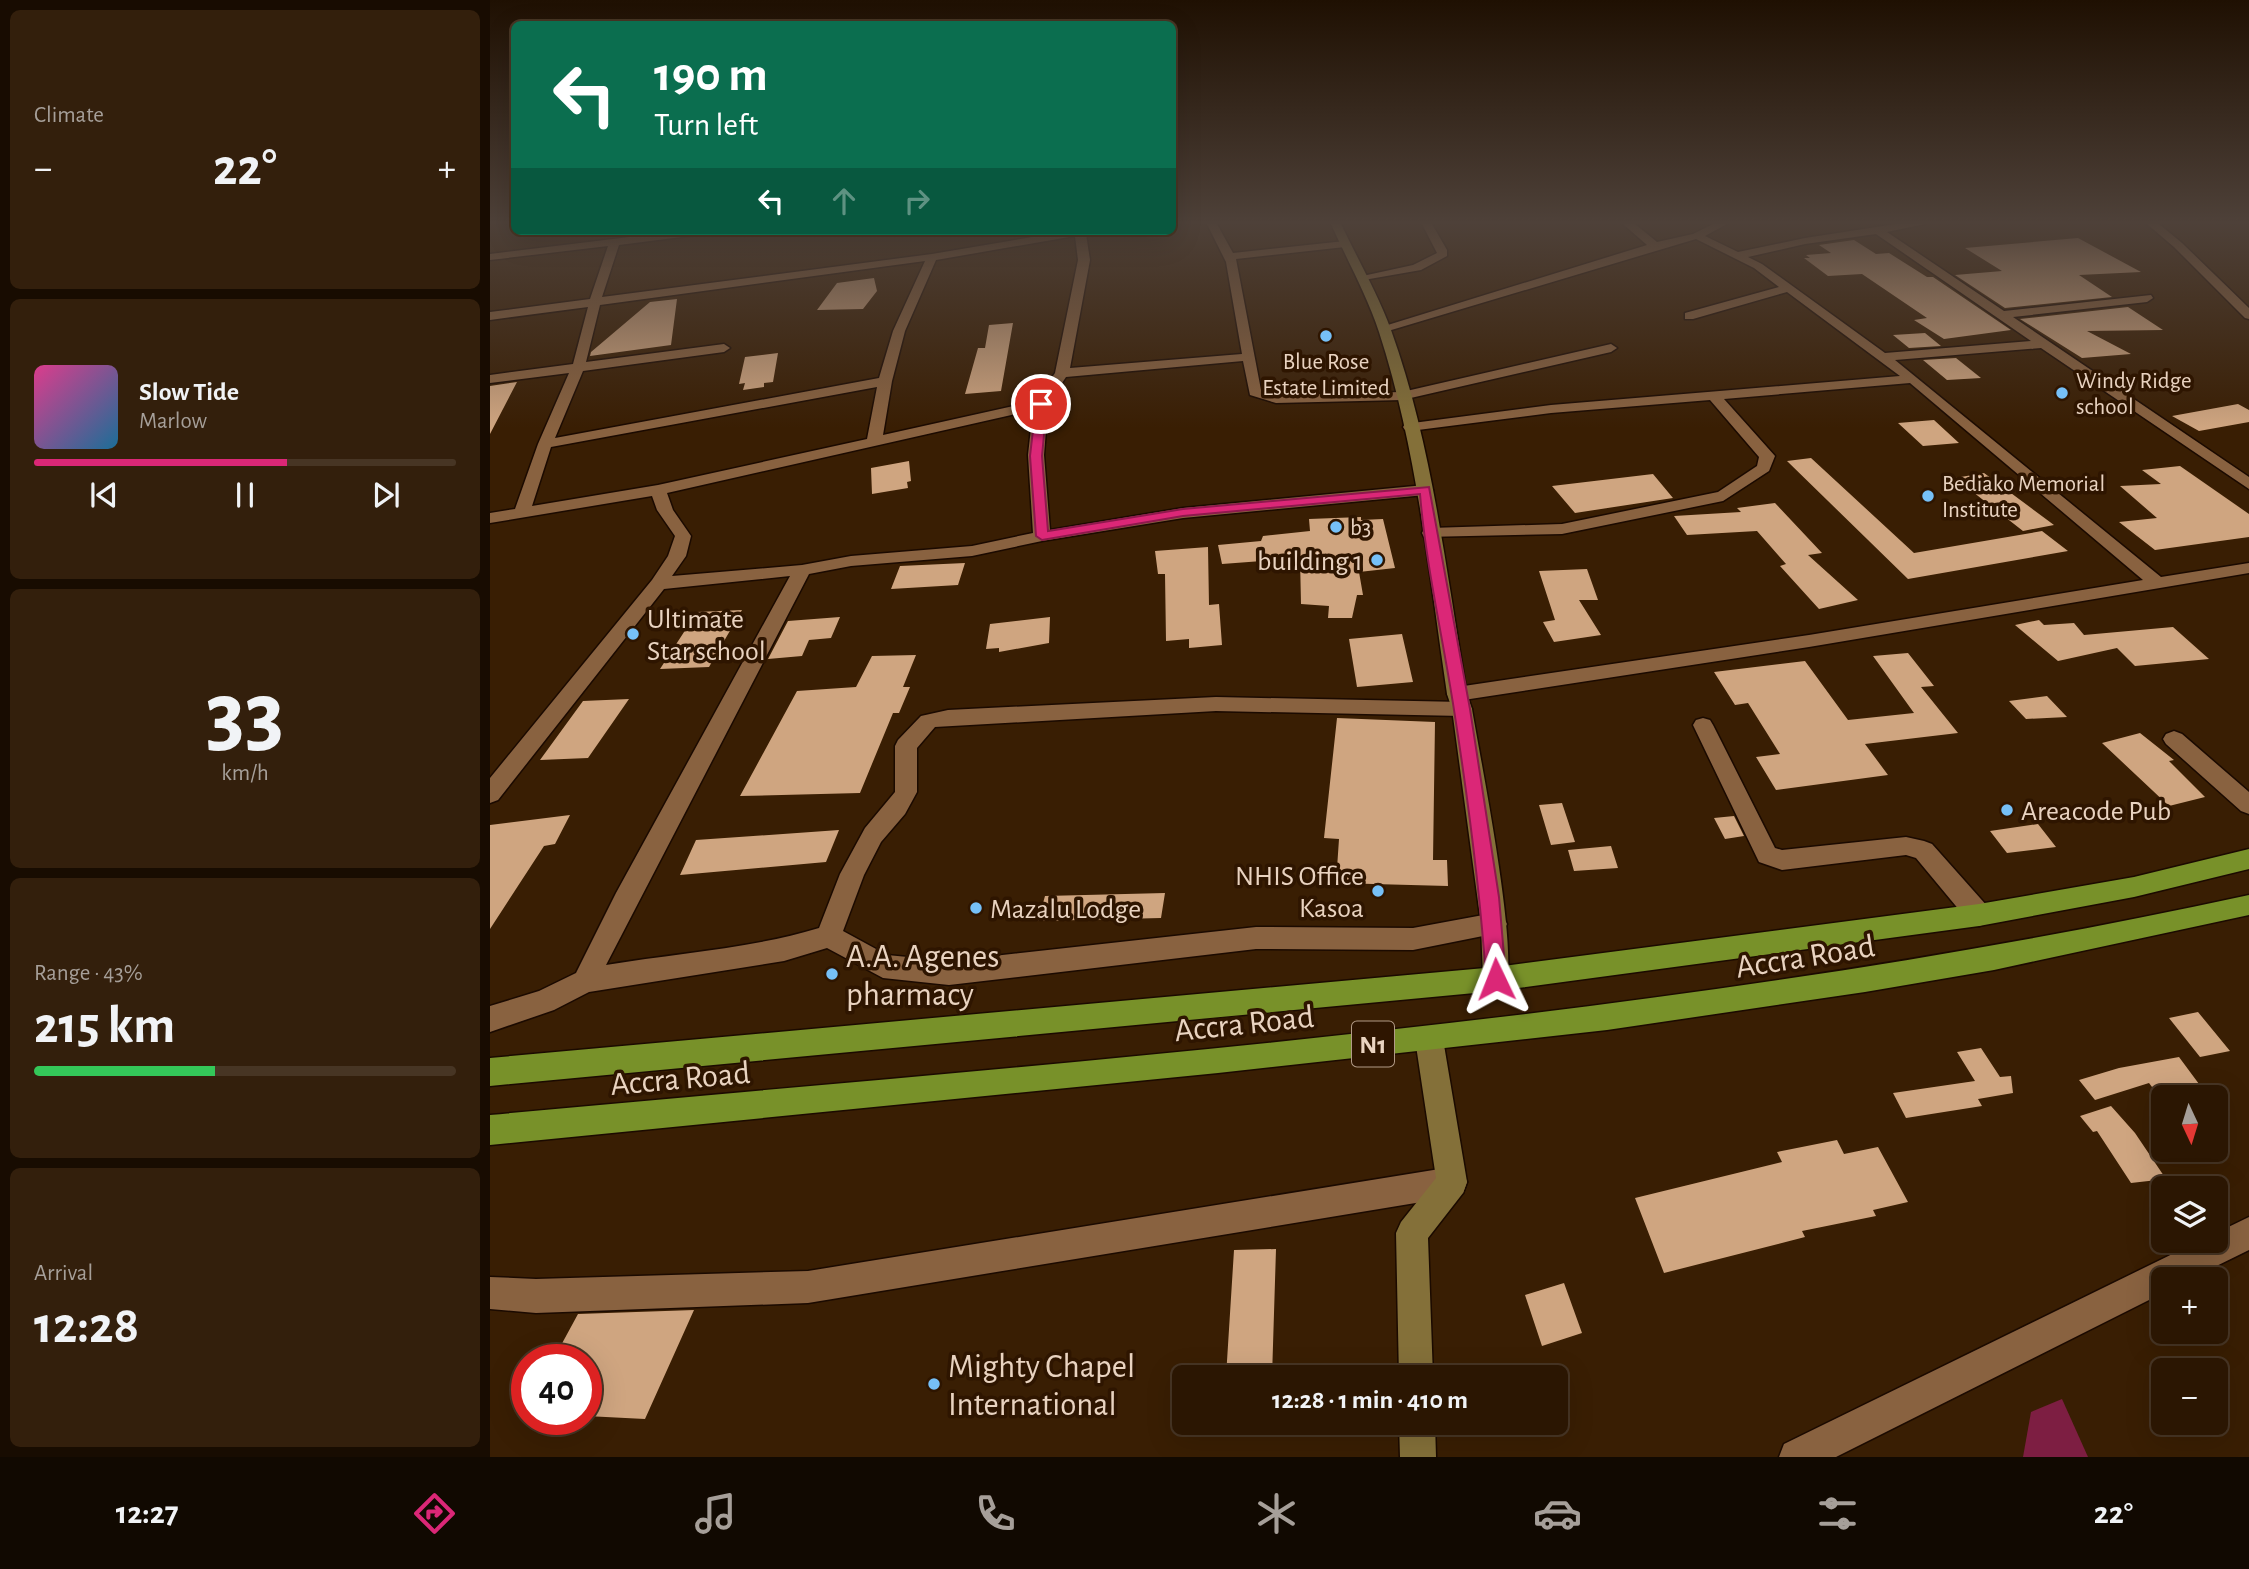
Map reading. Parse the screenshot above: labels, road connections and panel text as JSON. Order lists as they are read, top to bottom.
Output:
{
  "streets": {
    "highway": ["Accra Road", "N1"]
  },
  "places": [
    "Blue Rose Estate Limited",
    "Windy Ridge school",
    "Bediako Memorial Institute",
    "b3",
    "building 1",
    "Ultimate Star school",
    "Areacode Pub",
    "NHIS Office Kasoa",
    "Mazalu Lodge",
    "A.A. Agenes pharmacy",
    "Mighty Chapel International"
  ],
  "north": "bottom",
  "page": {
    "tile": [
      "Climate",
      ["33", "km/h"],
      ["Range · 43%", "215 km"],
      ["Arrival", "12:28"]
    ],
    "turn": ["190 m", "Turn left"],
    "heat": ["−", "22°", "+"],
    "song": ["Slow Tide", "Marlow"],
    "map_buttons": ["+", "−"],
    "limit": "40",
    "trip": "12:28 · 1 min · 410 m",
    "tabs": ["12:27", "22°"]
  }
}
